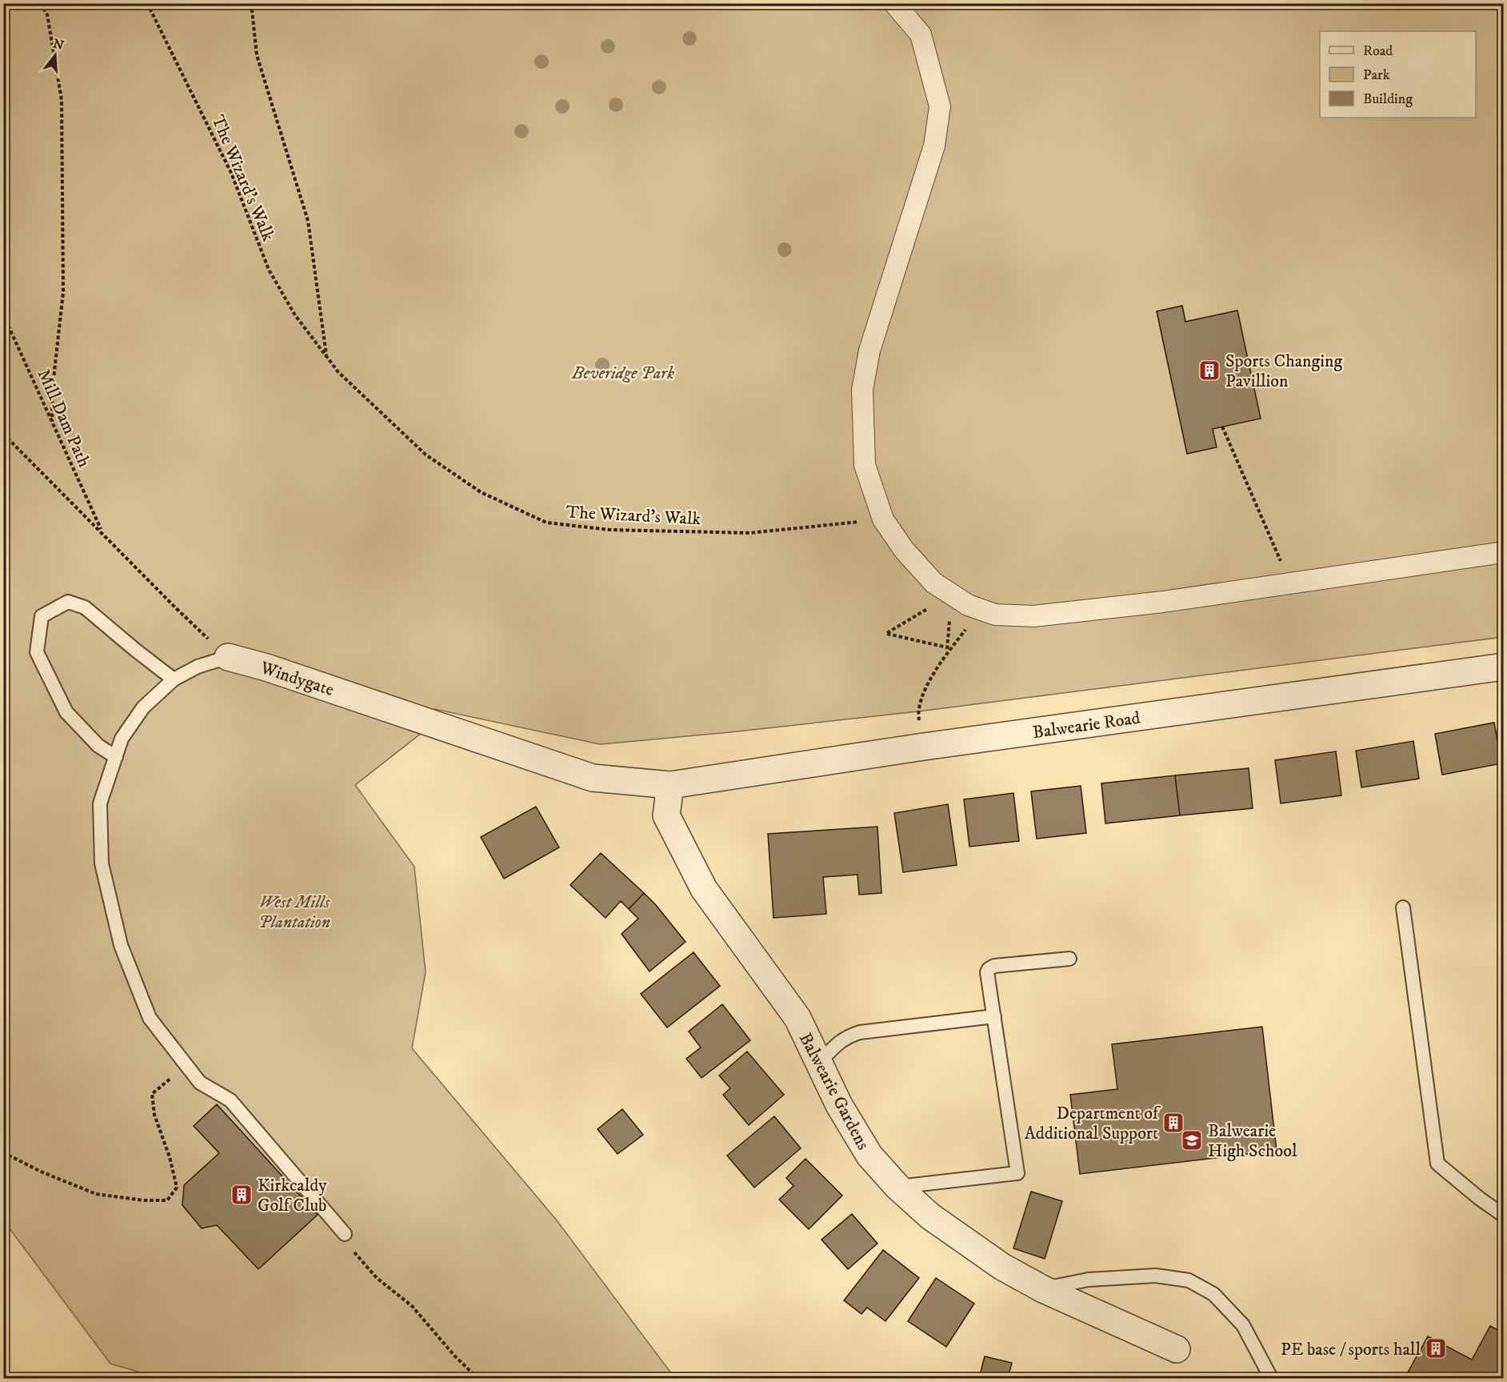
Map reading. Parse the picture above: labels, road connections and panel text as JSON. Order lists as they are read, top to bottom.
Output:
{
  "streets": {
    "street": ["Windygate", "Balwearie Road", "Balwearie Gardens"],
    "path": ["The Wizard's Walk", "Mill Dam Path"]
  },
  "crossings": [
    ["Windygate", "Balwearie Road"],
    ["Windygate", "Balwearie Gardens"],
    ["Balwearie Road", "Balwearie Gardens"]
  ],
  "parks": ["Beveridge Park", "West Mills Plantation"],
  "places": {
    "building": [
      "Sports Changing Pavillion",
      "Department of Additional Support",
      "Kirkcaldy Golf Club",
      "PE base / sports hall"
    ],
    "school or university": ["Balwearie High School"]
  },
  "legend": ["Road", "Park", "Building"],
  "north": "top"
}
